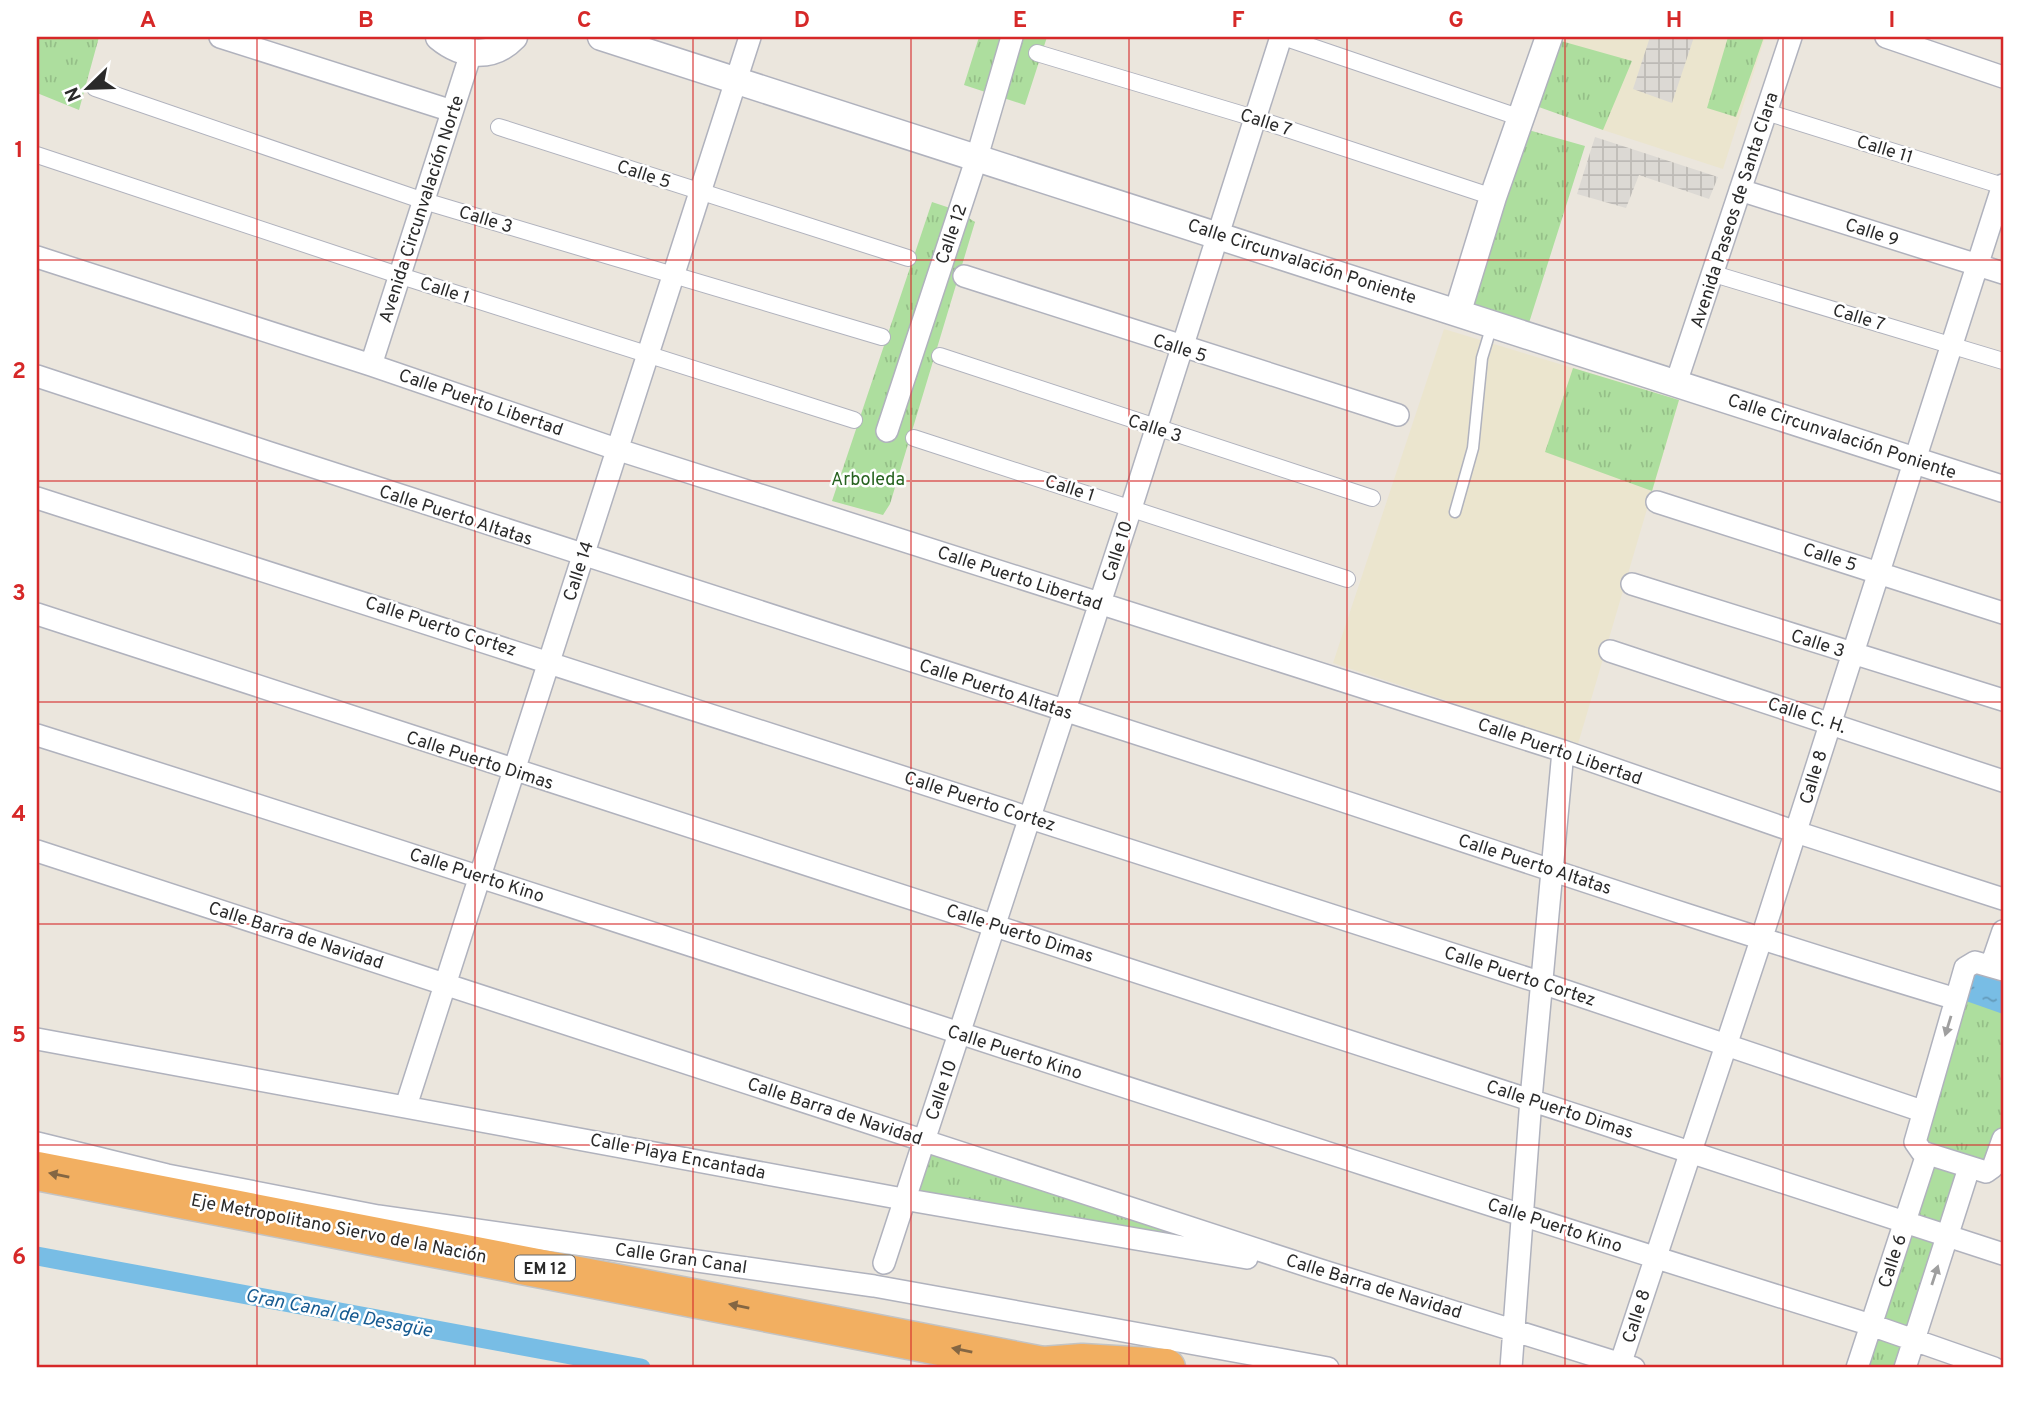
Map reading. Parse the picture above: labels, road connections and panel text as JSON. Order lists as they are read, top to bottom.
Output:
{
  "streets": {
    "highway": ["Eje Metropolitano Siervo de la Nación", "EM 12"],
    "street": [
      "Calle 7",
      "Calle 11",
      "Calle 5",
      "Avenida Circunvalación Norte",
      "Avenida Paseos de Santa Clara",
      "Calle 3",
      "Calle 9",
      "Calle 12",
      "Calle Circunvalación Poniente",
      "Calle 1",
      "Calle Puerto Libertad",
      "Calle Puerto Altatas",
      "Calle 10",
      "Calle 14",
      "Calle Puerto Cortez",
      "Calle C. H.",
      "Calle Puerto Dimas",
      "Calle 8",
      "Calle Puerto Kino",
      "Calle Barra de Navidad",
      "Calle Playa Encantada",
      "Calle Gran Canal",
      "Calle 6"
    ]
  },
  "crossings": [
    ["Calle 7", "Avenida Paseos de Santa Clara"],
    ["Calle 7", "Calle 10"],
    ["Calle 7", "Calle 8"],
    ["Calle 11", "Avenida Paseos de Santa Clara"],
    ["Calle 11", "Calle 8"],
    ["Calle 5", "Calle 10"],
    ["Calle 5", "Calle 14"],
    ["Calle 5", "Calle 8"],
    ["Avenida Circunvalación Norte", "Calle 3"],
    ["Avenida Circunvalación Norte", "Calle 1"],
    ["Avenida Circunvalación Norte", "Calle Puerto Libertad"],
    ["Avenida Paseos de Santa Clara", "Calle 9"],
    ["Avenida Paseos de Santa Clara", "Calle Circunvalación Poniente"],
    ["Calle 3", "Calle 10"],
    ["Calle 3", "Calle 14"],
    ["Calle 3", "Calle 8"],
    ["Calle 9", "Calle 8"],
    ["Calle 12", "Calle Circunvalación Poniente"],
    ["Calle Circunvalación Poniente", "Calle 10"],
    ["Calle Circunvalación Poniente", "Calle 14"],
    ["Calle Circunvalación Poniente", "Calle 8"],
    ["Calle 1", "Calle 10"],
    ["Calle 1", "Calle 14"],
    ["Calle Puerto Libertad", "Calle 10"],
    ["Calle Puerto Libertad", "Calle 14"],
    ["Calle Puerto Libertad", "Calle 8"],
    ["Calle Puerto Altatas", "Calle 10"],
    ["Calle Puerto Altatas", "Calle 14"],
    ["Calle Puerto Altatas", "Calle 8"],
    ["Calle Puerto Altatas", "Calle 6"],
    ["Calle 10", "Calle Puerto Cortez"],
    ["Calle 10", "Calle Puerto Dimas"],
    ["Calle 10", "Calle Puerto Kino"],
    ["Calle 10", "Calle Barra de Navidad"],
    ["Calle 10", "Calle Playa Encantada"],
    ["Calle 14", "Calle Puerto Cortez"],
    ["Calle 14", "Calle Puerto Dimas"],
    ["Calle 14", "Calle Puerto Kino"],
    ["Calle 14", "Calle Barra de Navidad"],
    ["Calle 14", "Calle Playa Encantada"],
    ["Calle Puerto Cortez", "Calle 8"],
    ["Calle Puerto Cortez", "Calle 6"],
    ["Calle C. H.", "Calle 8"],
    ["Calle Puerto Dimas", "Calle 8"],
    ["Calle Puerto Dimas", "Calle 6"],
    ["Calle 8", "Calle Puerto Kino"],
    ["Calle 8", "Calle Barra de Navidad"],
    ["Calle Puerto Kino", "Calle 6"],
    ["Calle Barra de Navidad", "Calle Playa Encantada"]
  ],
  "water": ["Gran Canal de Desagüe"],
  "parks": ["Arboleda"],
  "north": "bottom left",
  "grid": {
    "columns": [
      "A",
      "B",
      "C",
      "D",
      "E",
      "F",
      "G",
      "H",
      "I"
    ],
    "rows": [
      "1",
      "2",
      "3",
      "4",
      "5",
      "6"
    ]
  }
}
